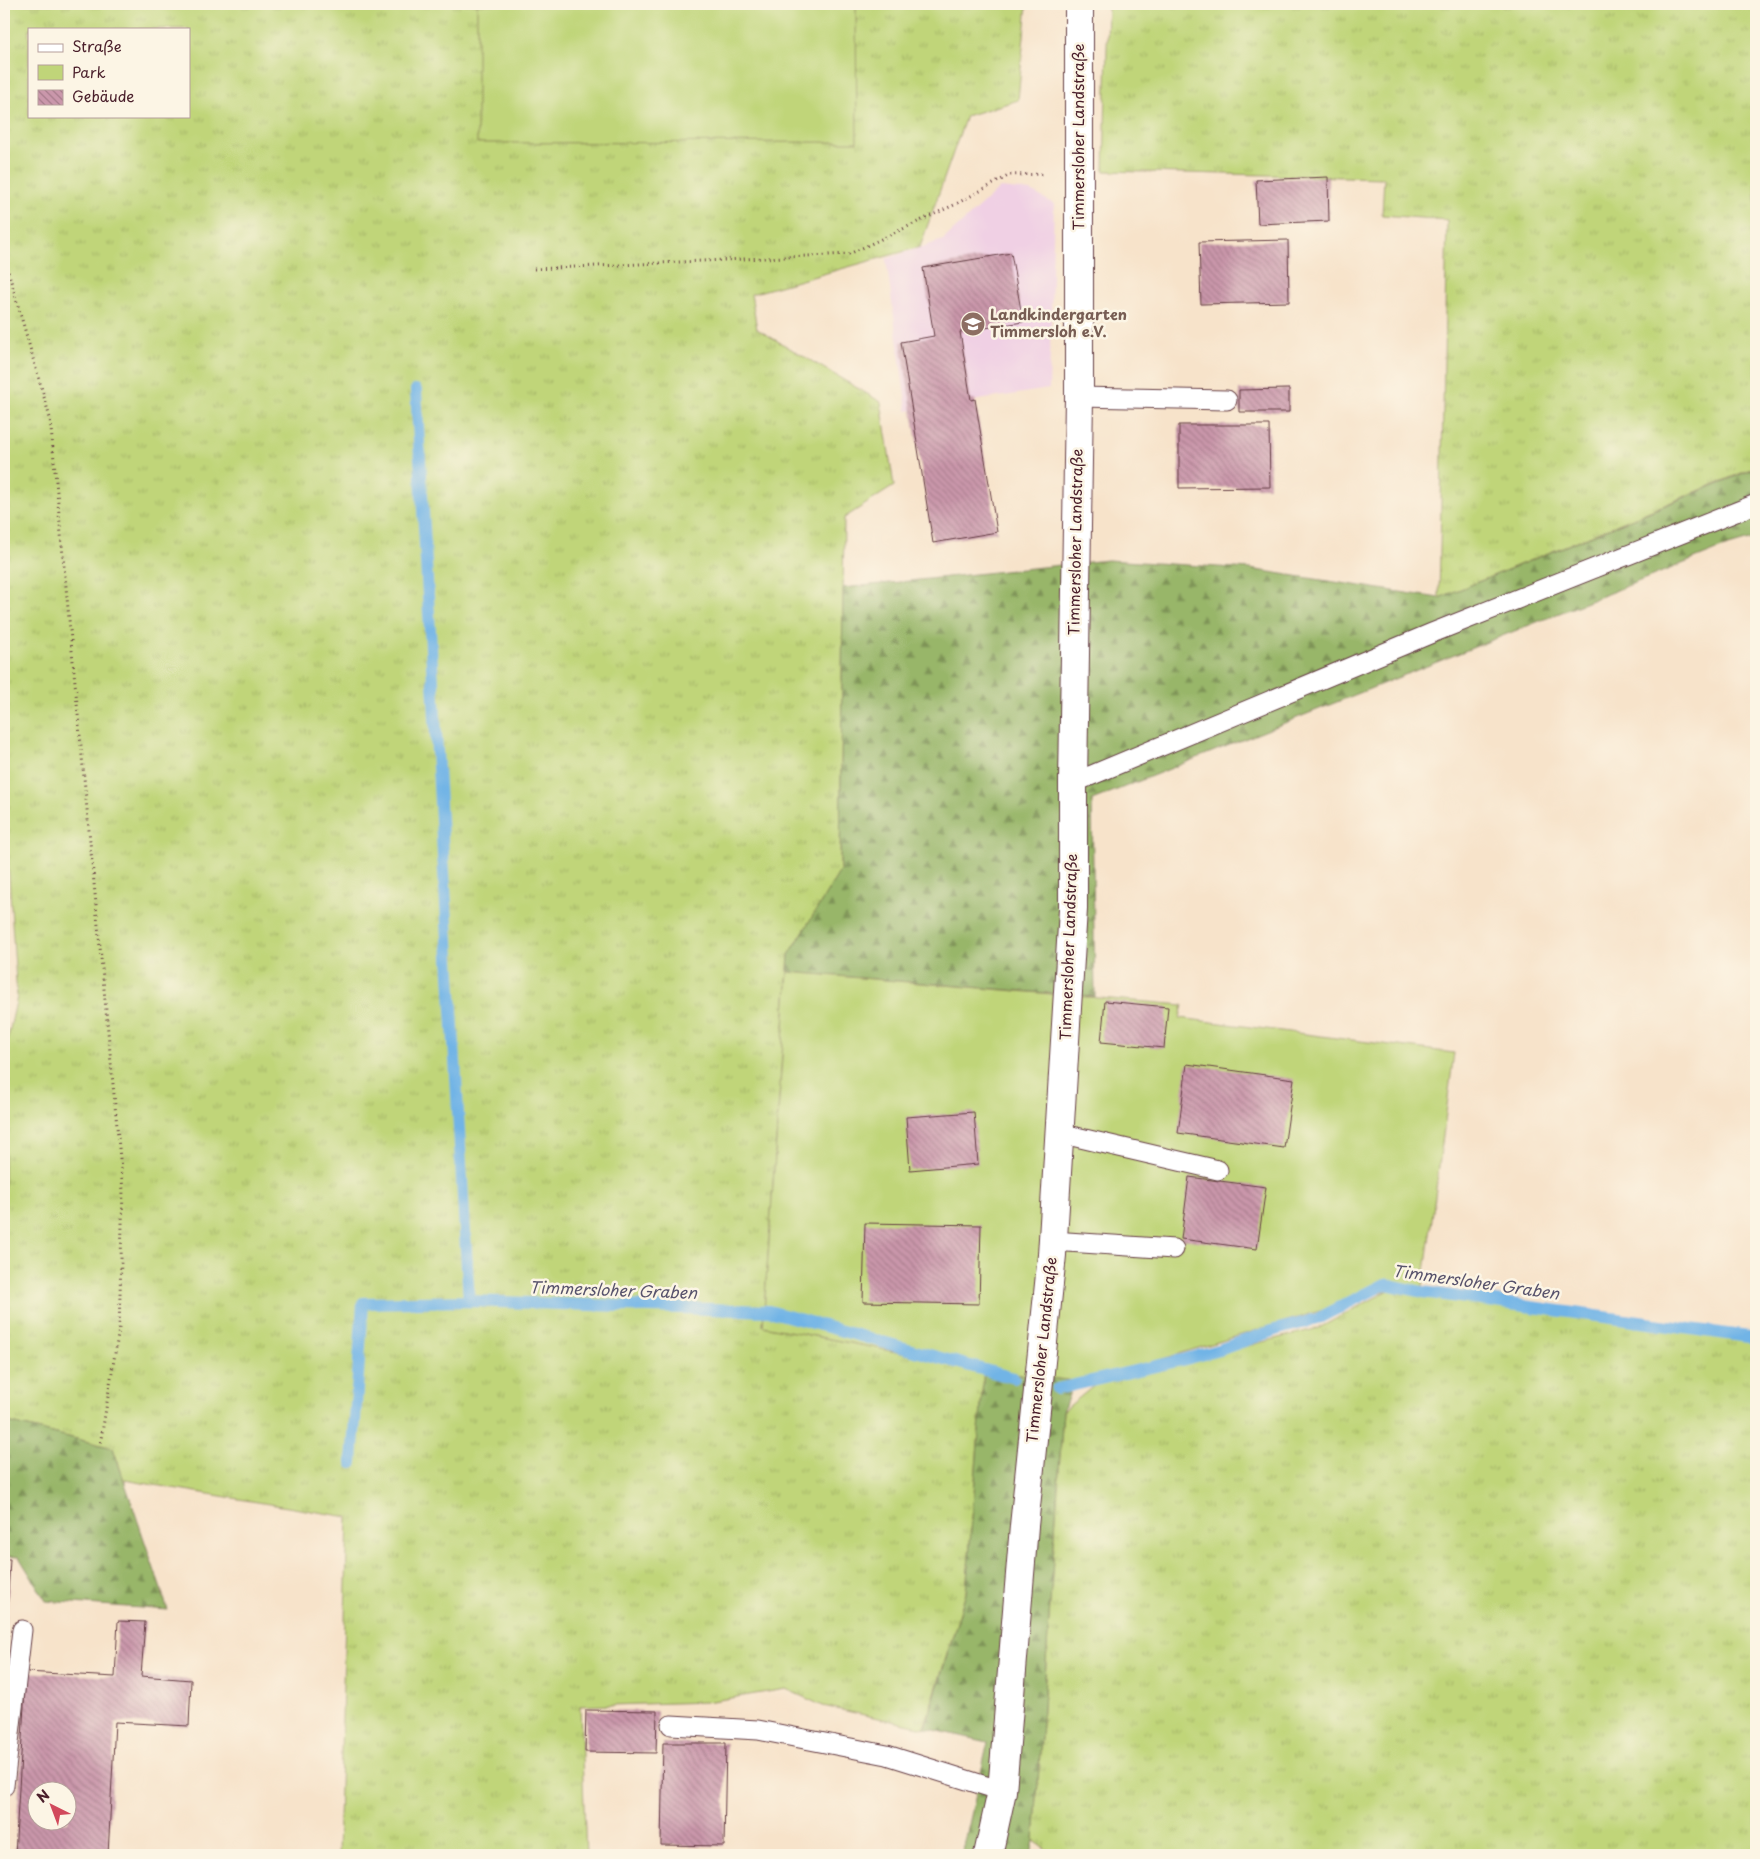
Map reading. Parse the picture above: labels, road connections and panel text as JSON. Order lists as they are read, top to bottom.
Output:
{
  "streets": {
    "street": ["Timmersloher Landstraße"]
  },
  "water": ["Timmersloher Graben"],
  "places": {
    "school or university": ["Landkindergarten Timmersloh e.V."]
  },
  "legend": ["Straße", "Park", "Gebäude"],
  "north": "top left"
}
